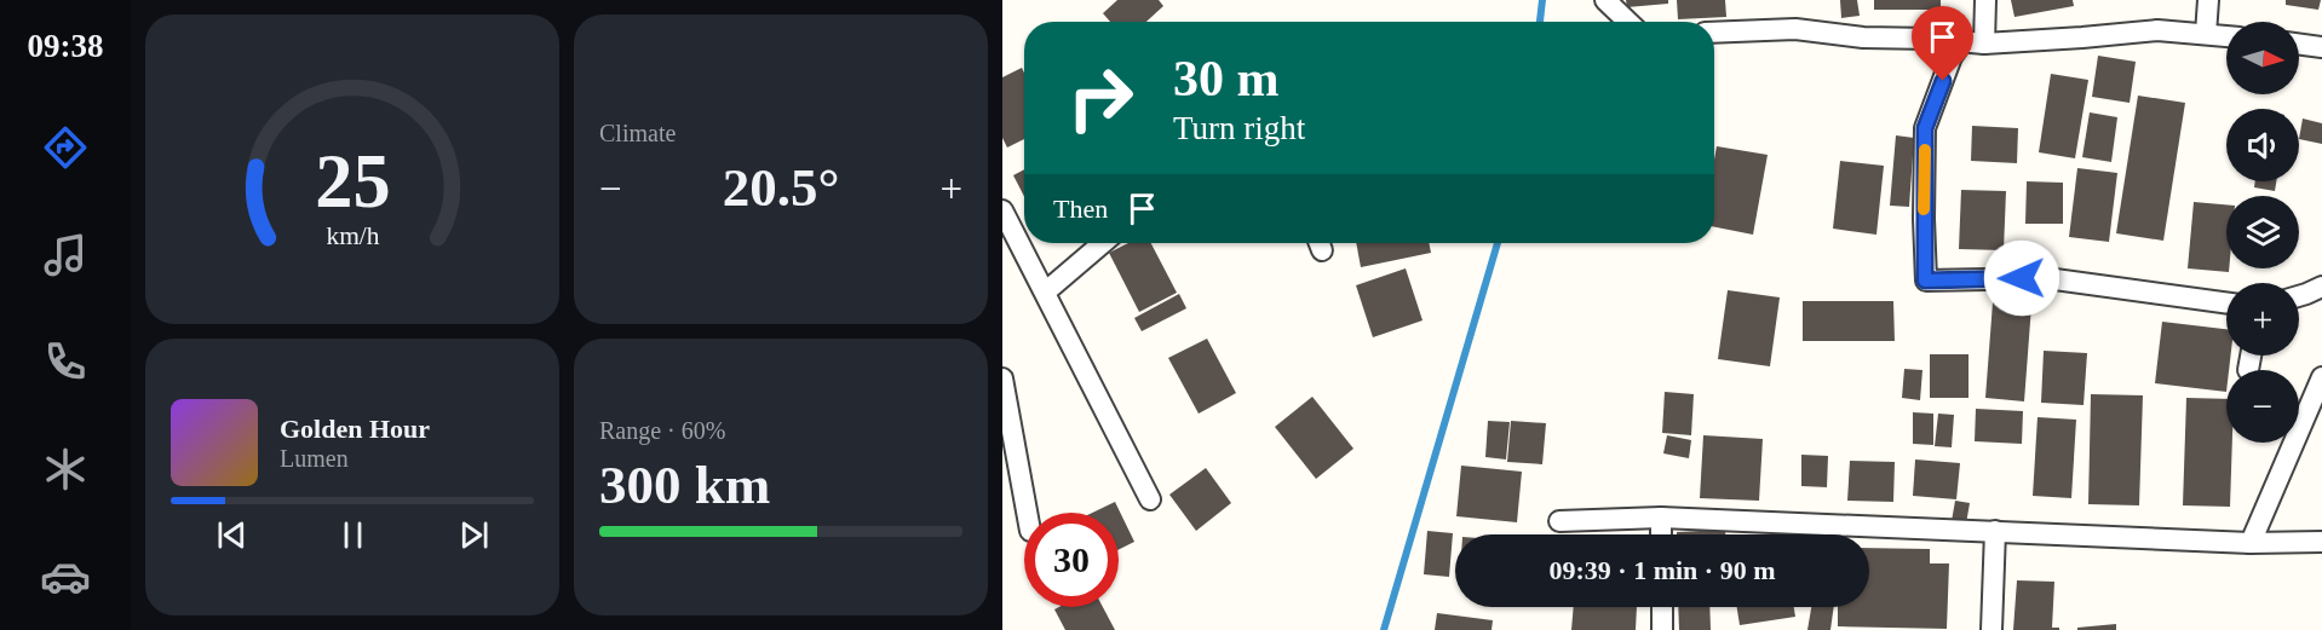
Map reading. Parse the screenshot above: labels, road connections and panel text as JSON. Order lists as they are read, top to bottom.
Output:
{
  "north": "right",
  "page": {
    "tabs": "09:38",
    "tile": [
      "Climate",
      ["Range · 60%", "300 km"]
    ],
    "map_buttons": ["+", "−"],
    "turn": ["30 m", "Turn right"],
    "heat": ["−", "20.5°", "+"],
    "then": "Then",
    "song": ["Golden Hour", "Lumen"],
    "limit": "30",
    "trip": "09:39 · 1 min · 90 m",
    "gauge": ["25", "km/h"]
  }
}
